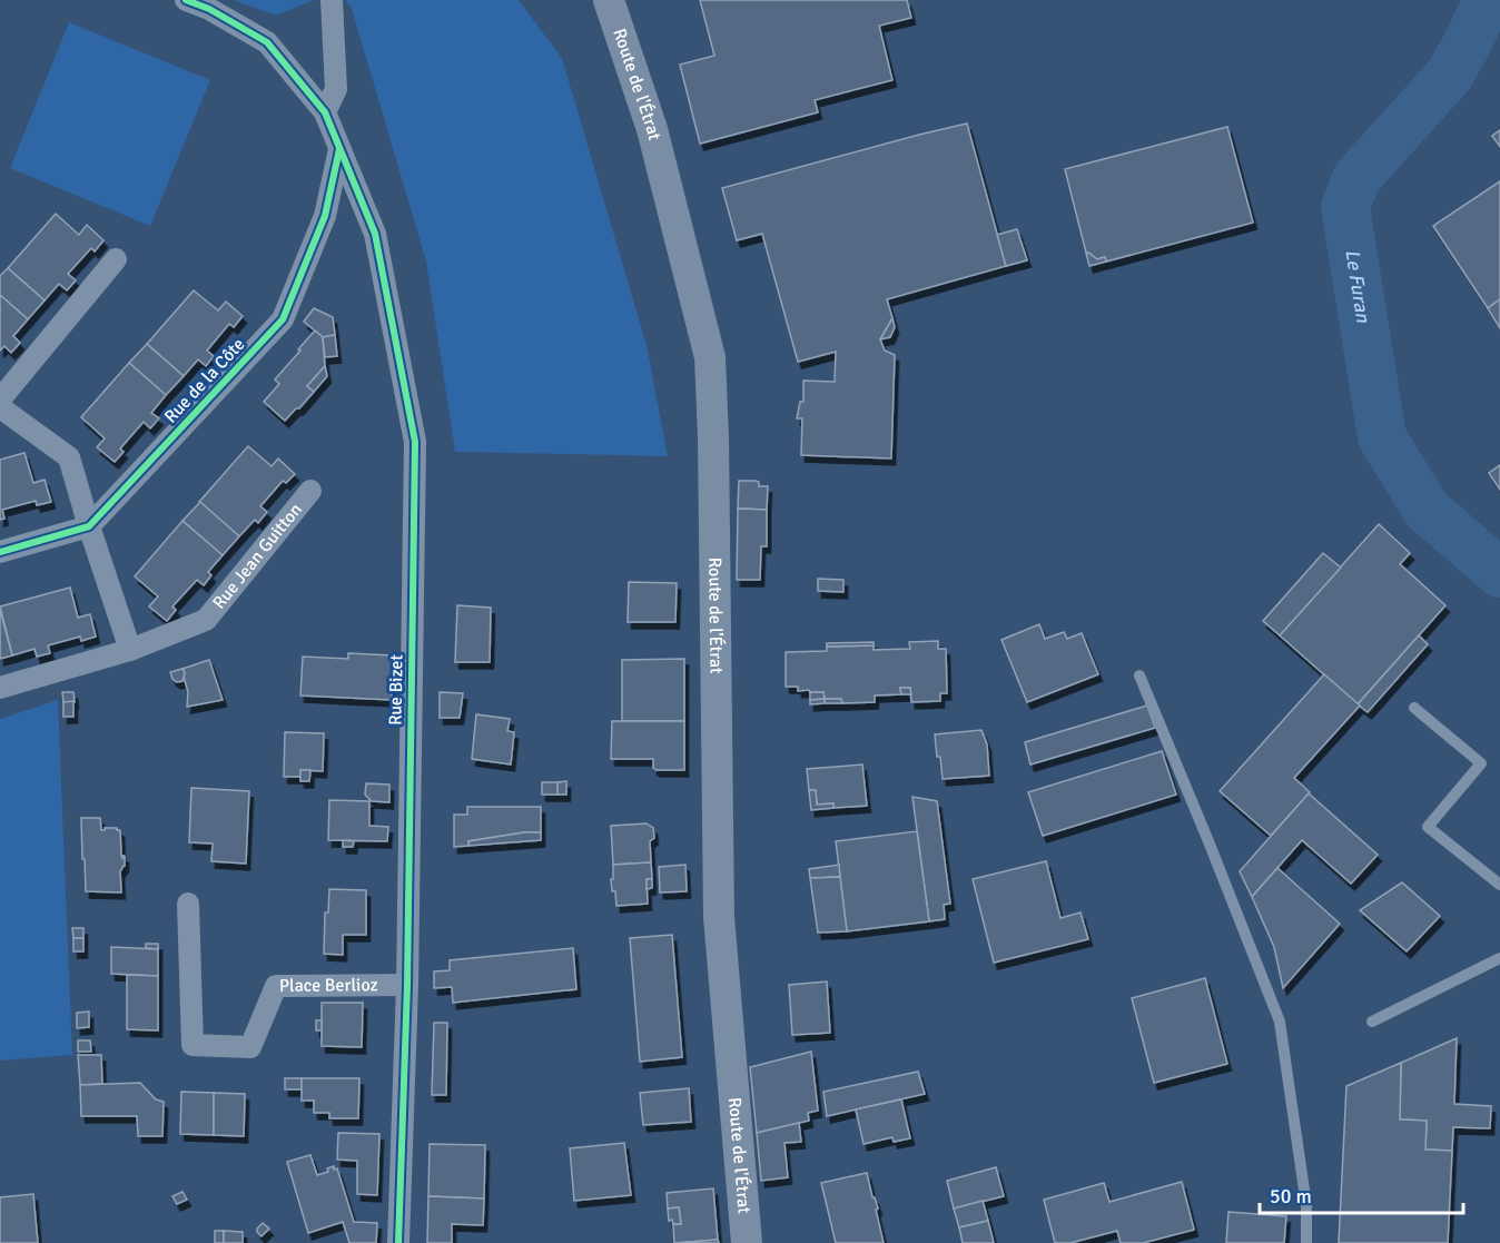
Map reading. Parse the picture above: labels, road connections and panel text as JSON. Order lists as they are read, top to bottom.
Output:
{
  "streets": {
    "main road": ["Route de l'Étrat"],
    "street": [
      "Rue de la Côte",
      "Rue Jean Guitton",
      "Rue Bizet",
      "Place Berlioz"
    ]
  },
  "crossings": [
    ["Rue de la Côte", "Rue Bizet"],
    ["Rue Bizet", "Place Berlioz"]
  ],
  "water": ["Le Furan"],
  "scale_bar": "50 m"
}
